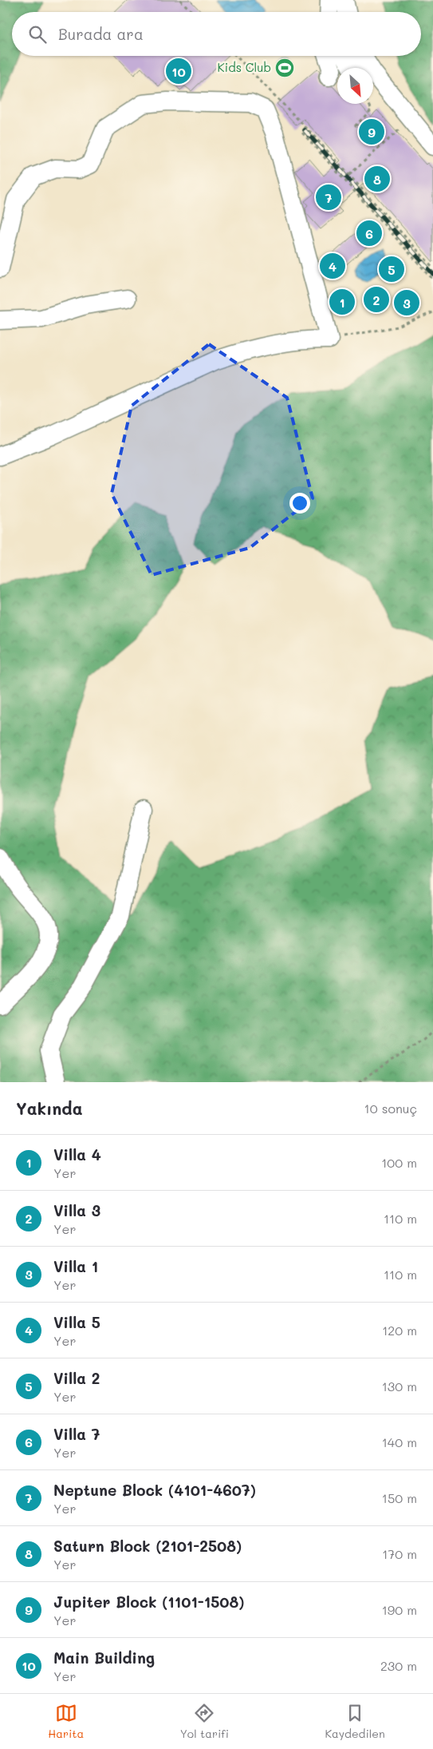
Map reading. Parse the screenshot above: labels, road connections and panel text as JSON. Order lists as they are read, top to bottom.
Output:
{
  "places": {
    "sports": ["Kids Club"]
  },
  "north": "bottom right",
  "page": {
    "search": "Burada ara",
    "pins": [
      "10",
      "9",
      "8",
      "7",
      "6",
      "4",
      "5",
      "2",
      "1",
      "3"
    ],
    "heading": ["Yakında", "10 sonuç"],
    "list": [
      {
        "mark": "1",
        "name": "Villa 4",
        "note": "Yer",
        "value": "100 m"
      },
      {
        "mark": "2",
        "name": "Villa 3",
        "note": "Yer",
        "value": "110 m"
      },
      {
        "mark": "3",
        "name": "Villa 1",
        "note": "Yer",
        "value": "110 m"
      },
      {
        "mark": "4",
        "name": "Villa 5",
        "note": "Yer",
        "value": "120 m"
      },
      {
        "mark": "5",
        "name": "Villa 2",
        "note": "Yer",
        "value": "130 m"
      },
      {
        "mark": "6",
        "name": "Villa 7",
        "note": "Yer",
        "value": "140 m"
      },
      {
        "mark": "7",
        "name": "Neptune Block (4101-4607)",
        "note": "Yer",
        "value": "150 m"
      },
      {
        "mark": "8",
        "name": "Saturn Block (2101-2508)",
        "note": "Yer",
        "value": "170 m"
      },
      {
        "mark": "9",
        "name": "Jupiter Block (1101-1508)",
        "note": "Yer",
        "value": "190 m"
      },
      {
        "mark": "10",
        "name": "Main Building",
        "note": "Yer",
        "value": "230 m"
      }
    ],
    "nav": ["Harita", "Yol tarifi", "Kaydedilen"]
  }
}
